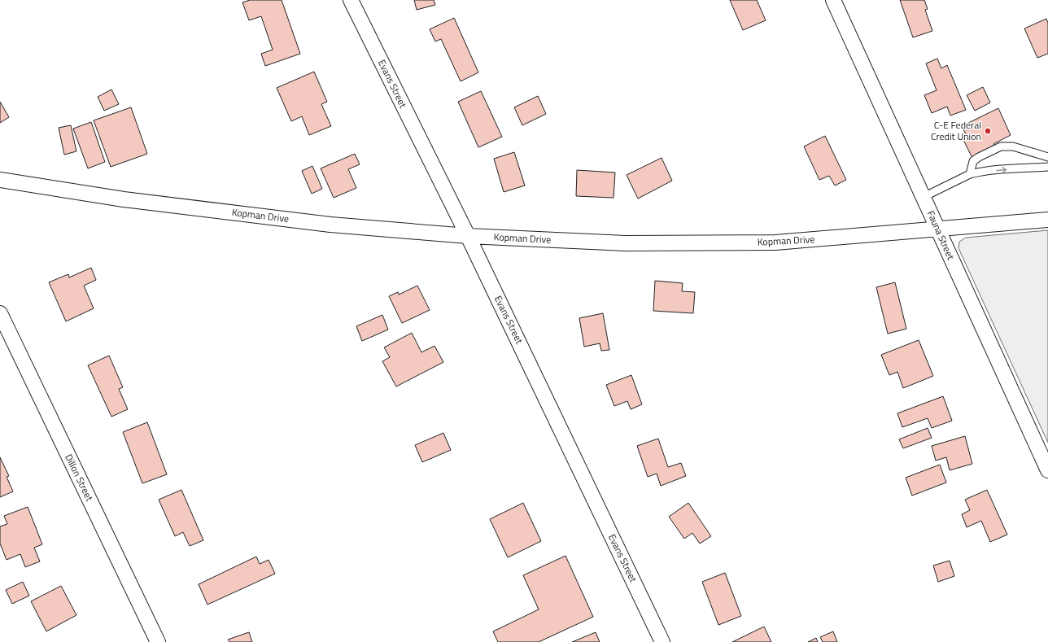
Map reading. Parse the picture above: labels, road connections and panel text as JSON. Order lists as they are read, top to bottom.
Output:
{
  "streets": {
    "street": [
      "Evans Street",
      "Kopman Drive",
      "Fauna Street",
      "Dillon Street"
    ]
  },
  "crossings": [
    ["Evans Street", "Kopman Drive"],
    ["Kopman Drive", "Fauna Street"]
  ],
  "places": ["C-E Federal Credit Union"]
}
